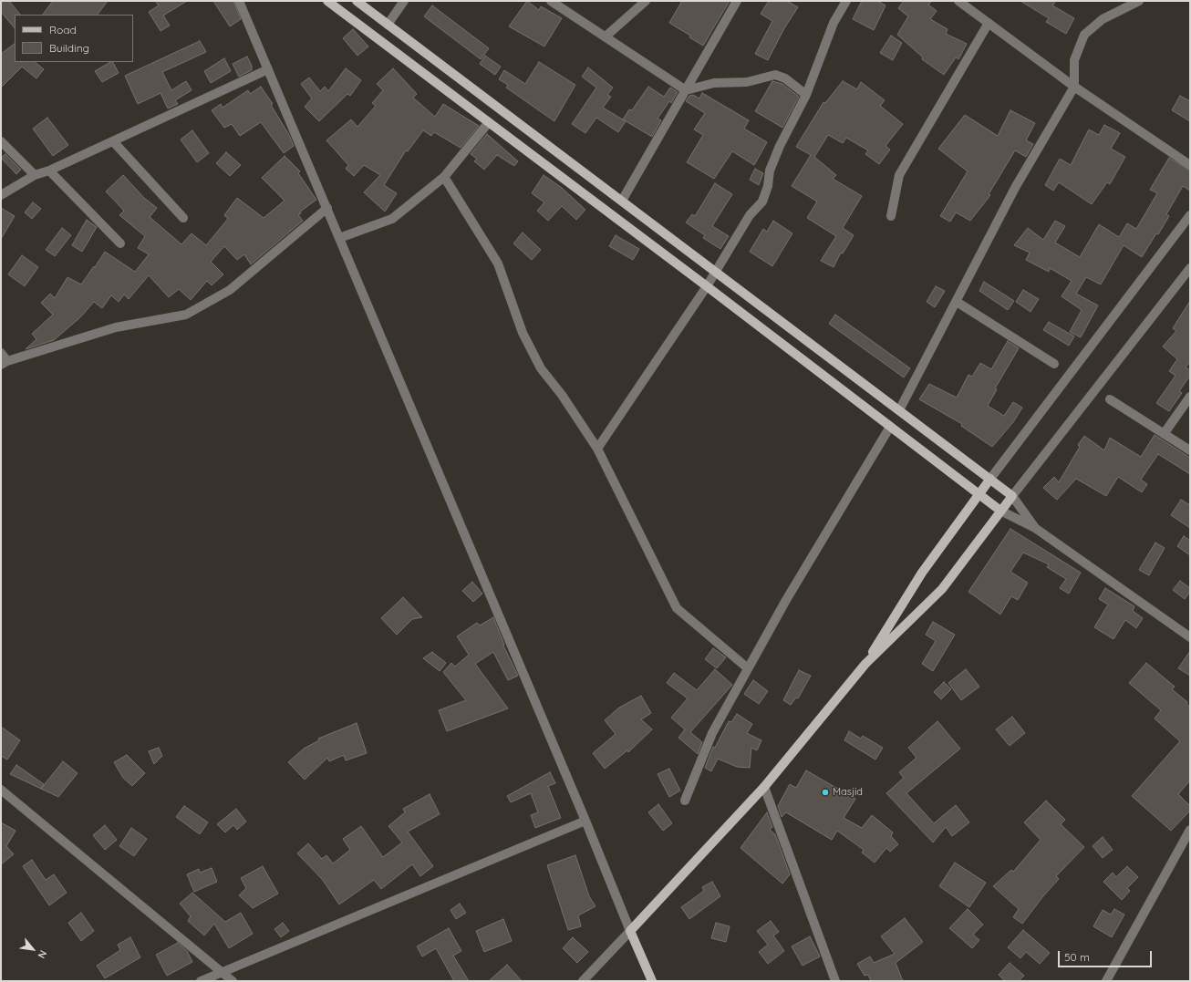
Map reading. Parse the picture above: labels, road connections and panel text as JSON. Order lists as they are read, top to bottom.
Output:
{
  "places": ["Masjid"],
  "legend": ["Road", "Building"],
  "scale_bar": "50 m",
  "north": "bottom right"
}
